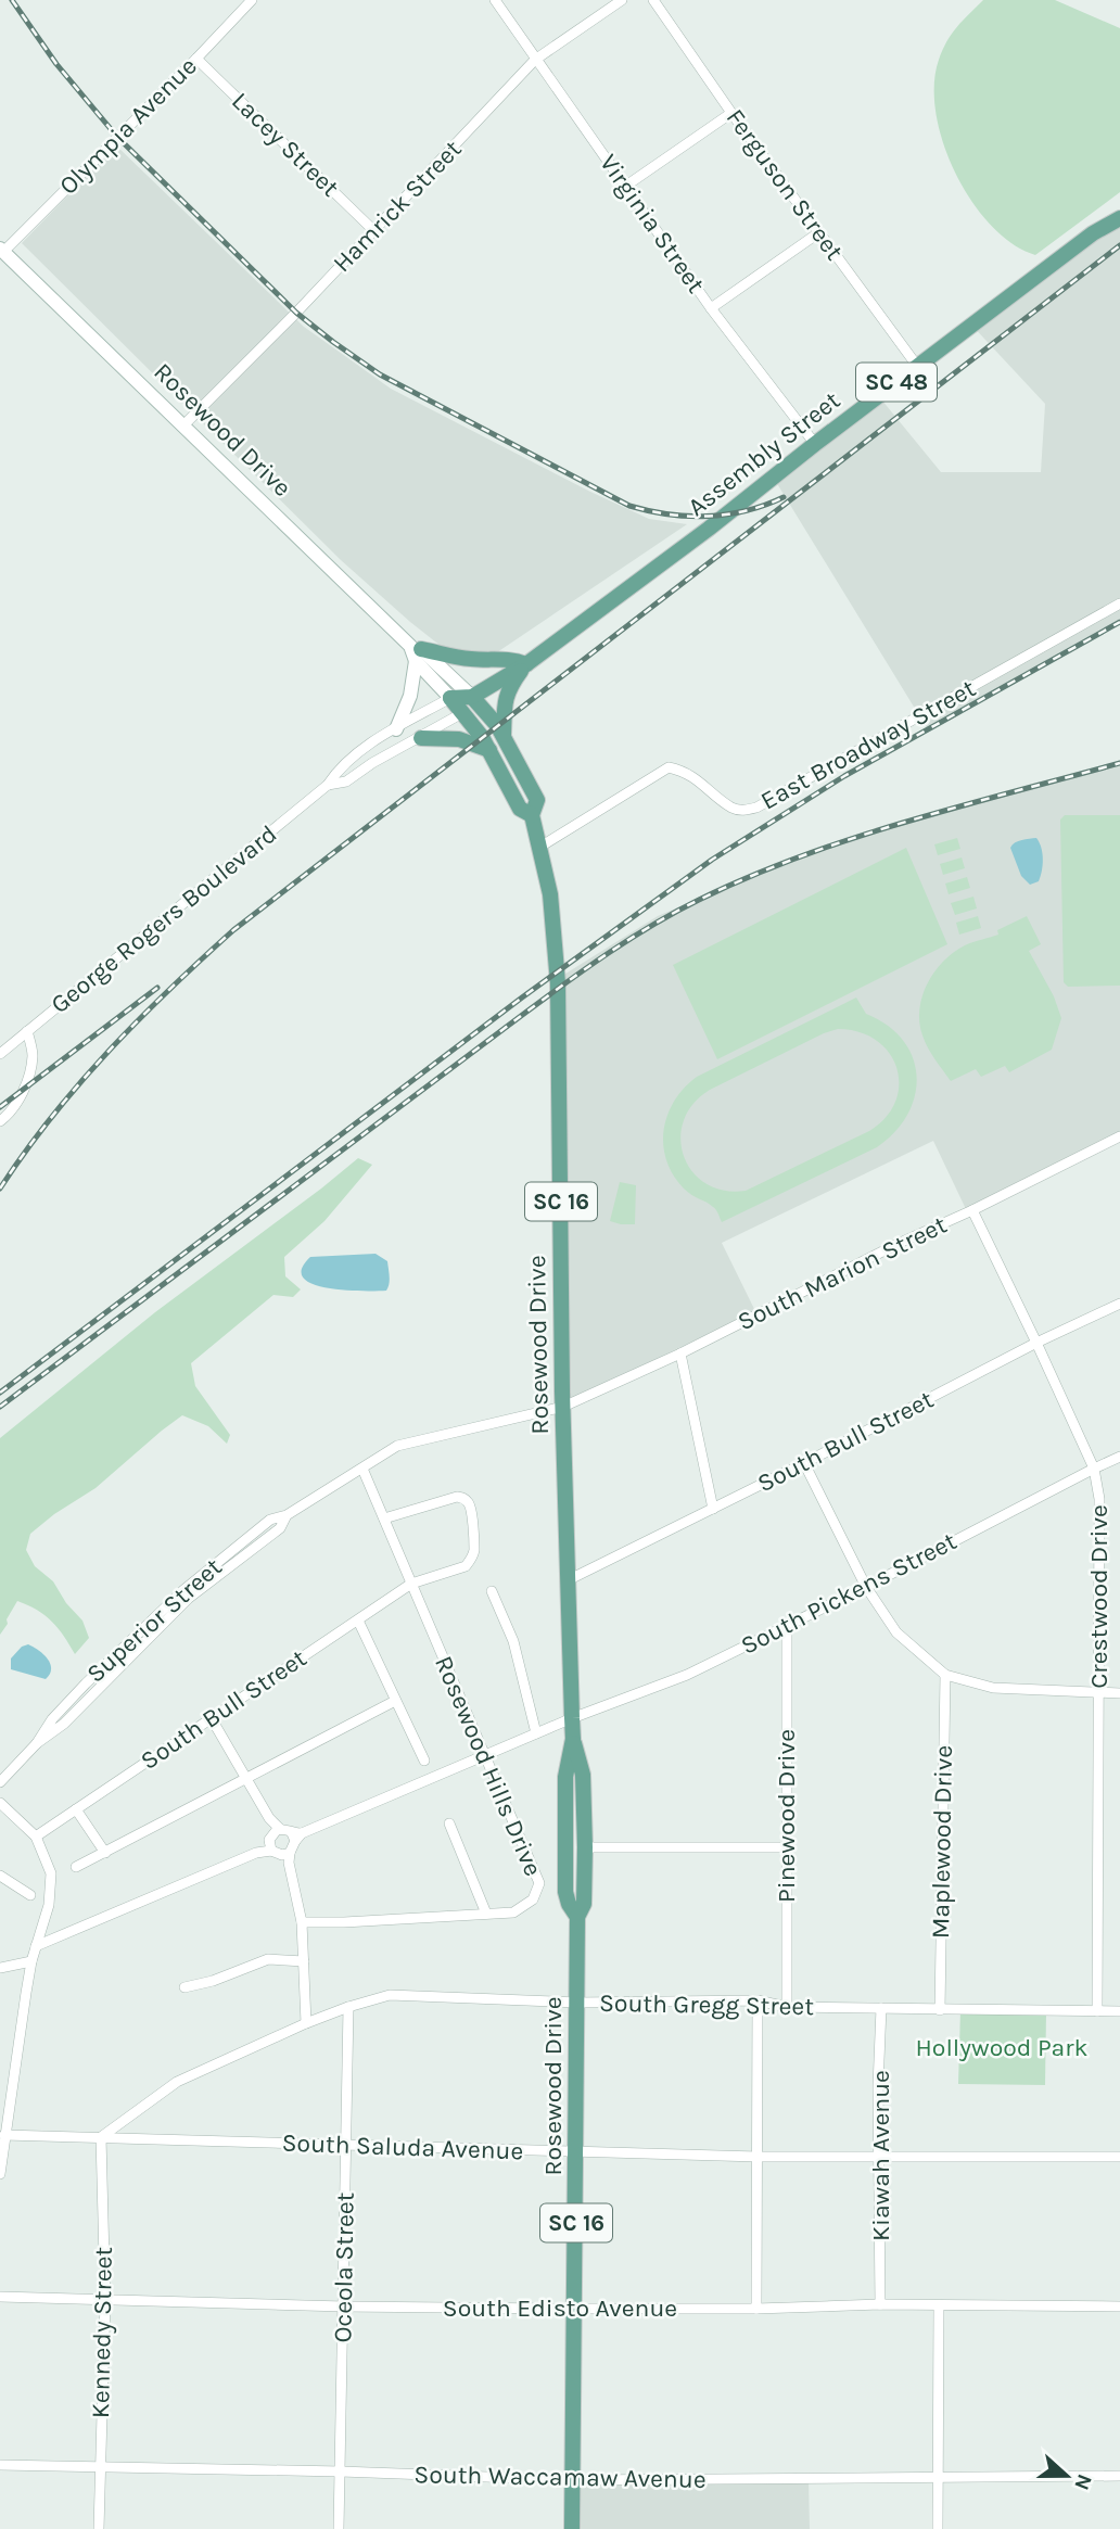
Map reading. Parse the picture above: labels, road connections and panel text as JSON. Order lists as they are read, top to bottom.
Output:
{
  "streets": {
    "main road": [
      "SC 48",
      "Rosewood Drive",
      "Assembly Street",
      "SC 16"
    ],
    "street": [
      "Olympia Avenue",
      "Lacey Street",
      "Ferguson Street",
      "Hamrick Street",
      "Virginia Street",
      "East Broadway Street",
      "George Rogers Boulevard",
      "South Marion Street",
      "South Bull Street",
      "South Pickens Street",
      "Crestwood Drive",
      "Superior Street",
      "Rosewood Hills Drive",
      "Pinewood Drive",
      "Maplewood Drive",
      "South Gregg Street",
      "South Saluda Avenue",
      "Kiawah Avenue",
      "Oceola Street",
      "South Edisto Avenue",
      "Kennedy Street",
      "South Waccamaw Avenue"
    ]
  },
  "crossings": [
    ["Olympia Avenue", "Lacey Street"],
    ["Olympia Avenue", "Rosewood Drive"],
    ["Lacey Street", "Hamrick Street"],
    ["Ferguson Street", "Assembly Street"],
    ["Hamrick Street", "Virginia Street"],
    ["Hamrick Street", "Rosewood Drive"],
    ["Virginia Street", "Assembly Street"],
    ["Rosewood Drive", "Assembly Street"],
    ["Rosewood Drive", "East Broadway Street"],
    ["Rosewood Drive", "George Rogers Boulevard"],
    ["Rosewood Drive", "South Marion Street"],
    ["Rosewood Drive", "South Bull Street"],
    ["Rosewood Drive", "South Pickens Street"],
    ["Rosewood Drive", "Superior Street"],
    ["Rosewood Drive", "South Gregg Street"],
    ["Rosewood Drive", "South Saluda Avenue"],
    ["Rosewood Drive", "South Edisto Avenue"],
    ["Rosewood Drive", "South Waccamaw Avenue"],
    ["Assembly Street", "George Rogers Boulevard"],
    ["South Marion Street", "Crestwood Drive"],
    ["South Marion Street", "Superior Street"],
    ["South Bull Street", "Crestwood Drive"],
    ["South Bull Street", "Rosewood Hills Drive"],
    ["South Pickens Street", "Crestwood Drive"],
    ["South Pickens Street", "Pinewood Drive"],
    ["Crestwood Drive", "South Gregg Street"],
    ["Superior Street", "Rosewood Hills Drive"],
    ["Pinewood Drive", "South Gregg Street"],
    ["Maplewood Drive", "South Gregg Street"],
    ["South Gregg Street", "South Saluda Avenue"],
    ["South Gregg Street", "Kiawah Avenue"],
    ["South Gregg Street", "Oceola Street"],
    ["South Gregg Street", "Kennedy Street"],
    ["South Saluda Avenue", "Kiawah Avenue"],
    ["South Saluda Avenue", "Oceola Street"],
    ["South Saluda Avenue", "Kennedy Street"],
    ["Kiawah Avenue", "South Edisto Avenue"],
    ["Oceola Street", "South Edisto Avenue"],
    ["Oceola Street", "South Waccamaw Avenue"],
    ["South Edisto Avenue", "Kennedy Street"],
    ["Kennedy Street", "South Waccamaw Avenue"]
  ],
  "parks": ["Hollywood Park"],
  "north": "right"
}
